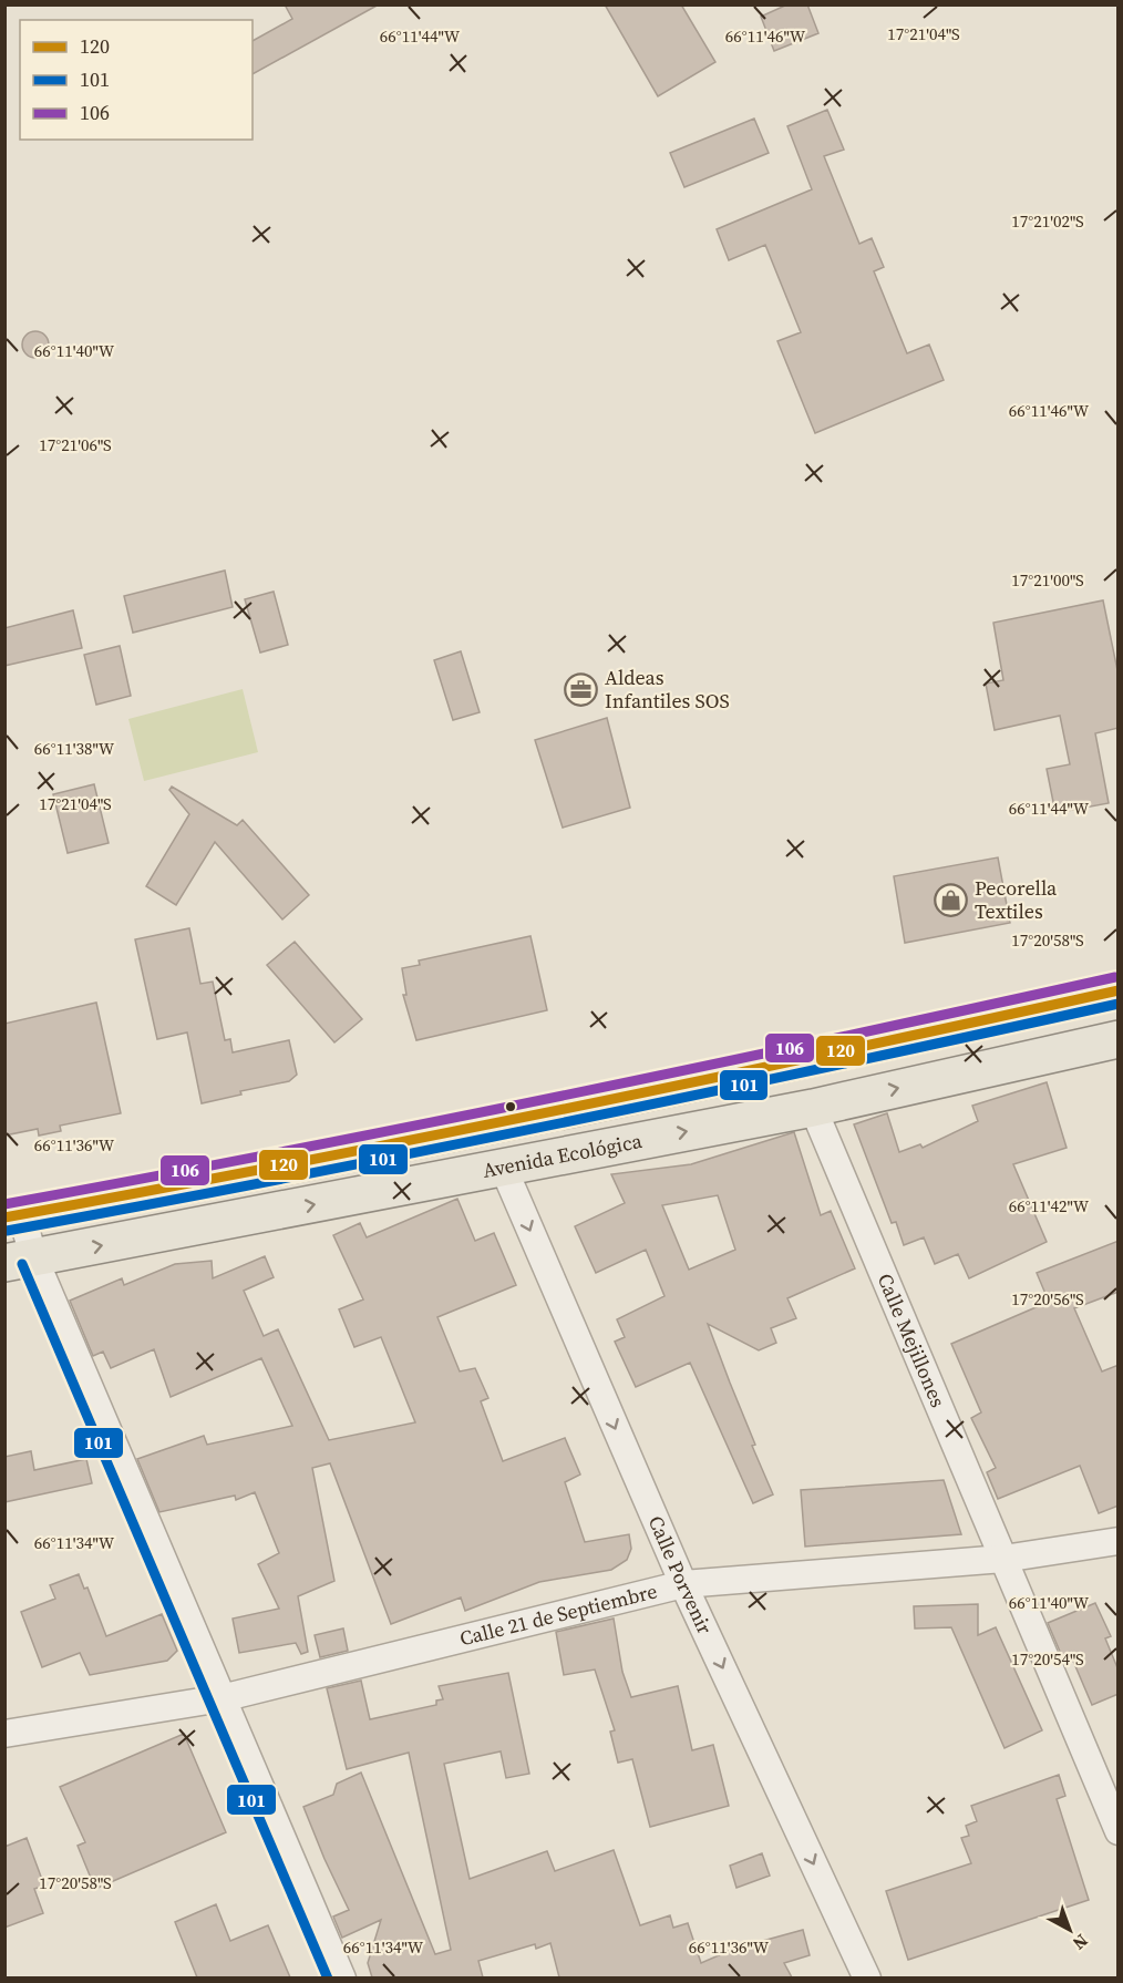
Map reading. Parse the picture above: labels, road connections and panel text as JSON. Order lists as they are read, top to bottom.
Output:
{
  "streets": {
    "main road": ["Avenida Ecológica"],
    "street": ["Calle Mejillones", "Calle Porvenir", "Calle 21 de Septiembre"]
  },
  "crossings": [
    ["Avenida Ecológica", "Calle Mejillones"],
    ["Avenida Ecológica", "Calle Porvenir"],
    ["Calle Mejillones", "Calle 21 de Septiembre"],
    ["Calle Porvenir", "Calle 21 de Septiembre"]
  ],
  "one_way": ["Calle Porvenir"],
  "places": {
    "office": ["Aldeas Infantiles SOS"],
    "shop": ["Pecorella Textiles"]
  },
  "lines": ["transit line 106", "transit line 120", "transit line 101"],
  "legend": ["120", "101", "106"],
  "north": "bottom right",
  "coordinates": [
    "17°21'04\"S",
    "66°11'44\"W",
    "66°11'46\"W",
    "17°21'02\"S",
    "66°11'40\"W",
    "17°21'06\"S",
    "17°21'00\"S",
    "66°11'38\"W",
    "17°20'58\"S",
    "66°11'36\"W",
    "66°11'42\"W",
    "17°20'56\"S",
    "66°11'34\"W",
    "17°20'54\"S"
  ]
}
